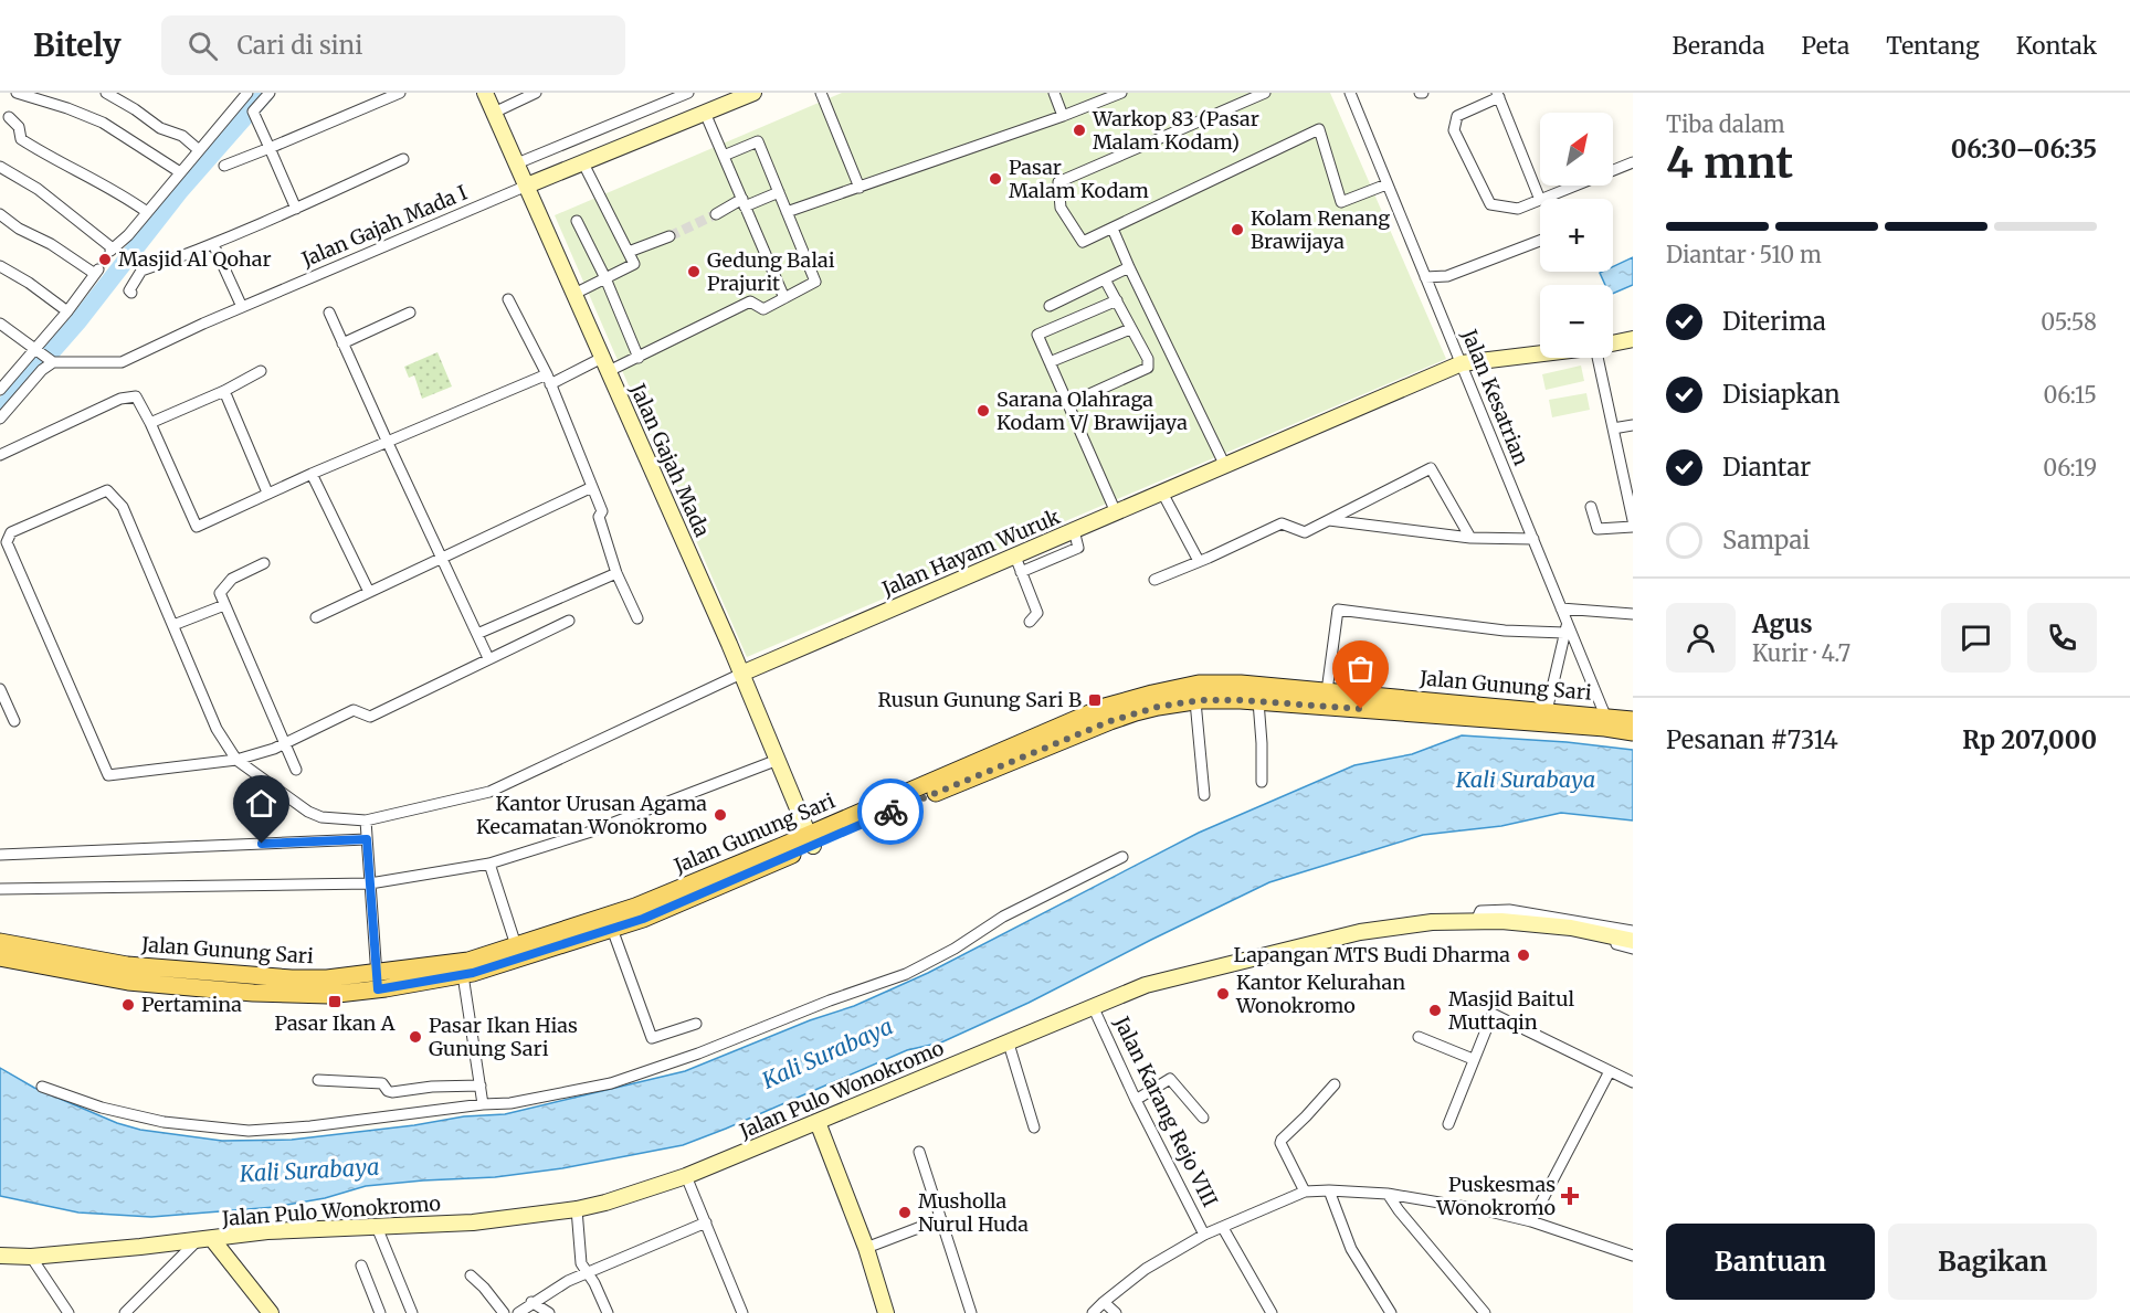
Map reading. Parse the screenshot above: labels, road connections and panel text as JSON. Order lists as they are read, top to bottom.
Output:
{
  "streets": {
    "main road": ["Jalan Gunung Sari"],
    "street": [
      "Jalan Gajah Mada I",
      "Jalan Kesatrian",
      "Jalan Gajah Mada",
      "Jalan Hayam Wuruk",
      "Jalan Pulo Wonokromo",
      "Jalan Karang Rejo VIII"
    ]
  },
  "crossings": [
    ["Jalan Gajah Mada I", "Jalan Gajah Mada"],
    ["Jalan Kesatrian", "Jalan Hayam Wuruk"],
    ["Jalan Kesatrian", "Jalan Gunung Sari"],
    ["Jalan Gajah Mada", "Jalan Hayam Wuruk"],
    ["Jalan Gajah Mada", "Jalan Gunung Sari"],
    ["Jalan Pulo Wonokromo", "Jalan Karang Rejo VIII"]
  ],
  "water": ["Kali Surabaya"],
  "places": {
    "other": [
      "Warkop 83 (Pasar Malam Kodam)",
      "Pasar Malam Kodam",
      "Kolam Renang Brawijaya",
      "Masjid Al Qohar",
      "Gedung Balai Prajurit",
      "Sarana Olahraga Kodam V/ Brawijaya",
      "Kantor Urusan Agama Kecamatan Wonokromo",
      "Lapangan MTS Budi Dharma",
      "Kantor Kelurahan Wonokromo",
      "Pertamina",
      "Masjid Baitul Muttaqin",
      "Pasar Ikan Hias Gunung Sari",
      "Musholla Nurul Huda"
    ],
    "transit": ["Rusun Gunung Sari B", "Pasar Ikan A"],
    "health": ["Puskesmas Wonokromo"]
  },
  "north": "top right",
  "page": {
    "header": "Bitely",
    "search": "Cari di sini",
    "nav": [
      "Beranda",
      "Peta",
      "Tentang",
      "Kontak"
    ],
    "heading": ["4 mnt", "Tiba dalam", "06:30–06:35"],
    "panel": [
      "Agus",
      "Kurir · 4.7",
      "Pesanan #7314",
      "Rp 207,000"
    ],
    "map_buttons": ["+", "−"],
    "bar": "Diantar · 510 m",
    "list": [
      ["Diterima", "05:58"],
      ["Disiapkan", "06:15"],
      ["Diantar", "06:19"],
      "Sampai"
    ],
    "buttons": ["Bantuan", "Bagikan"]
  }
}
